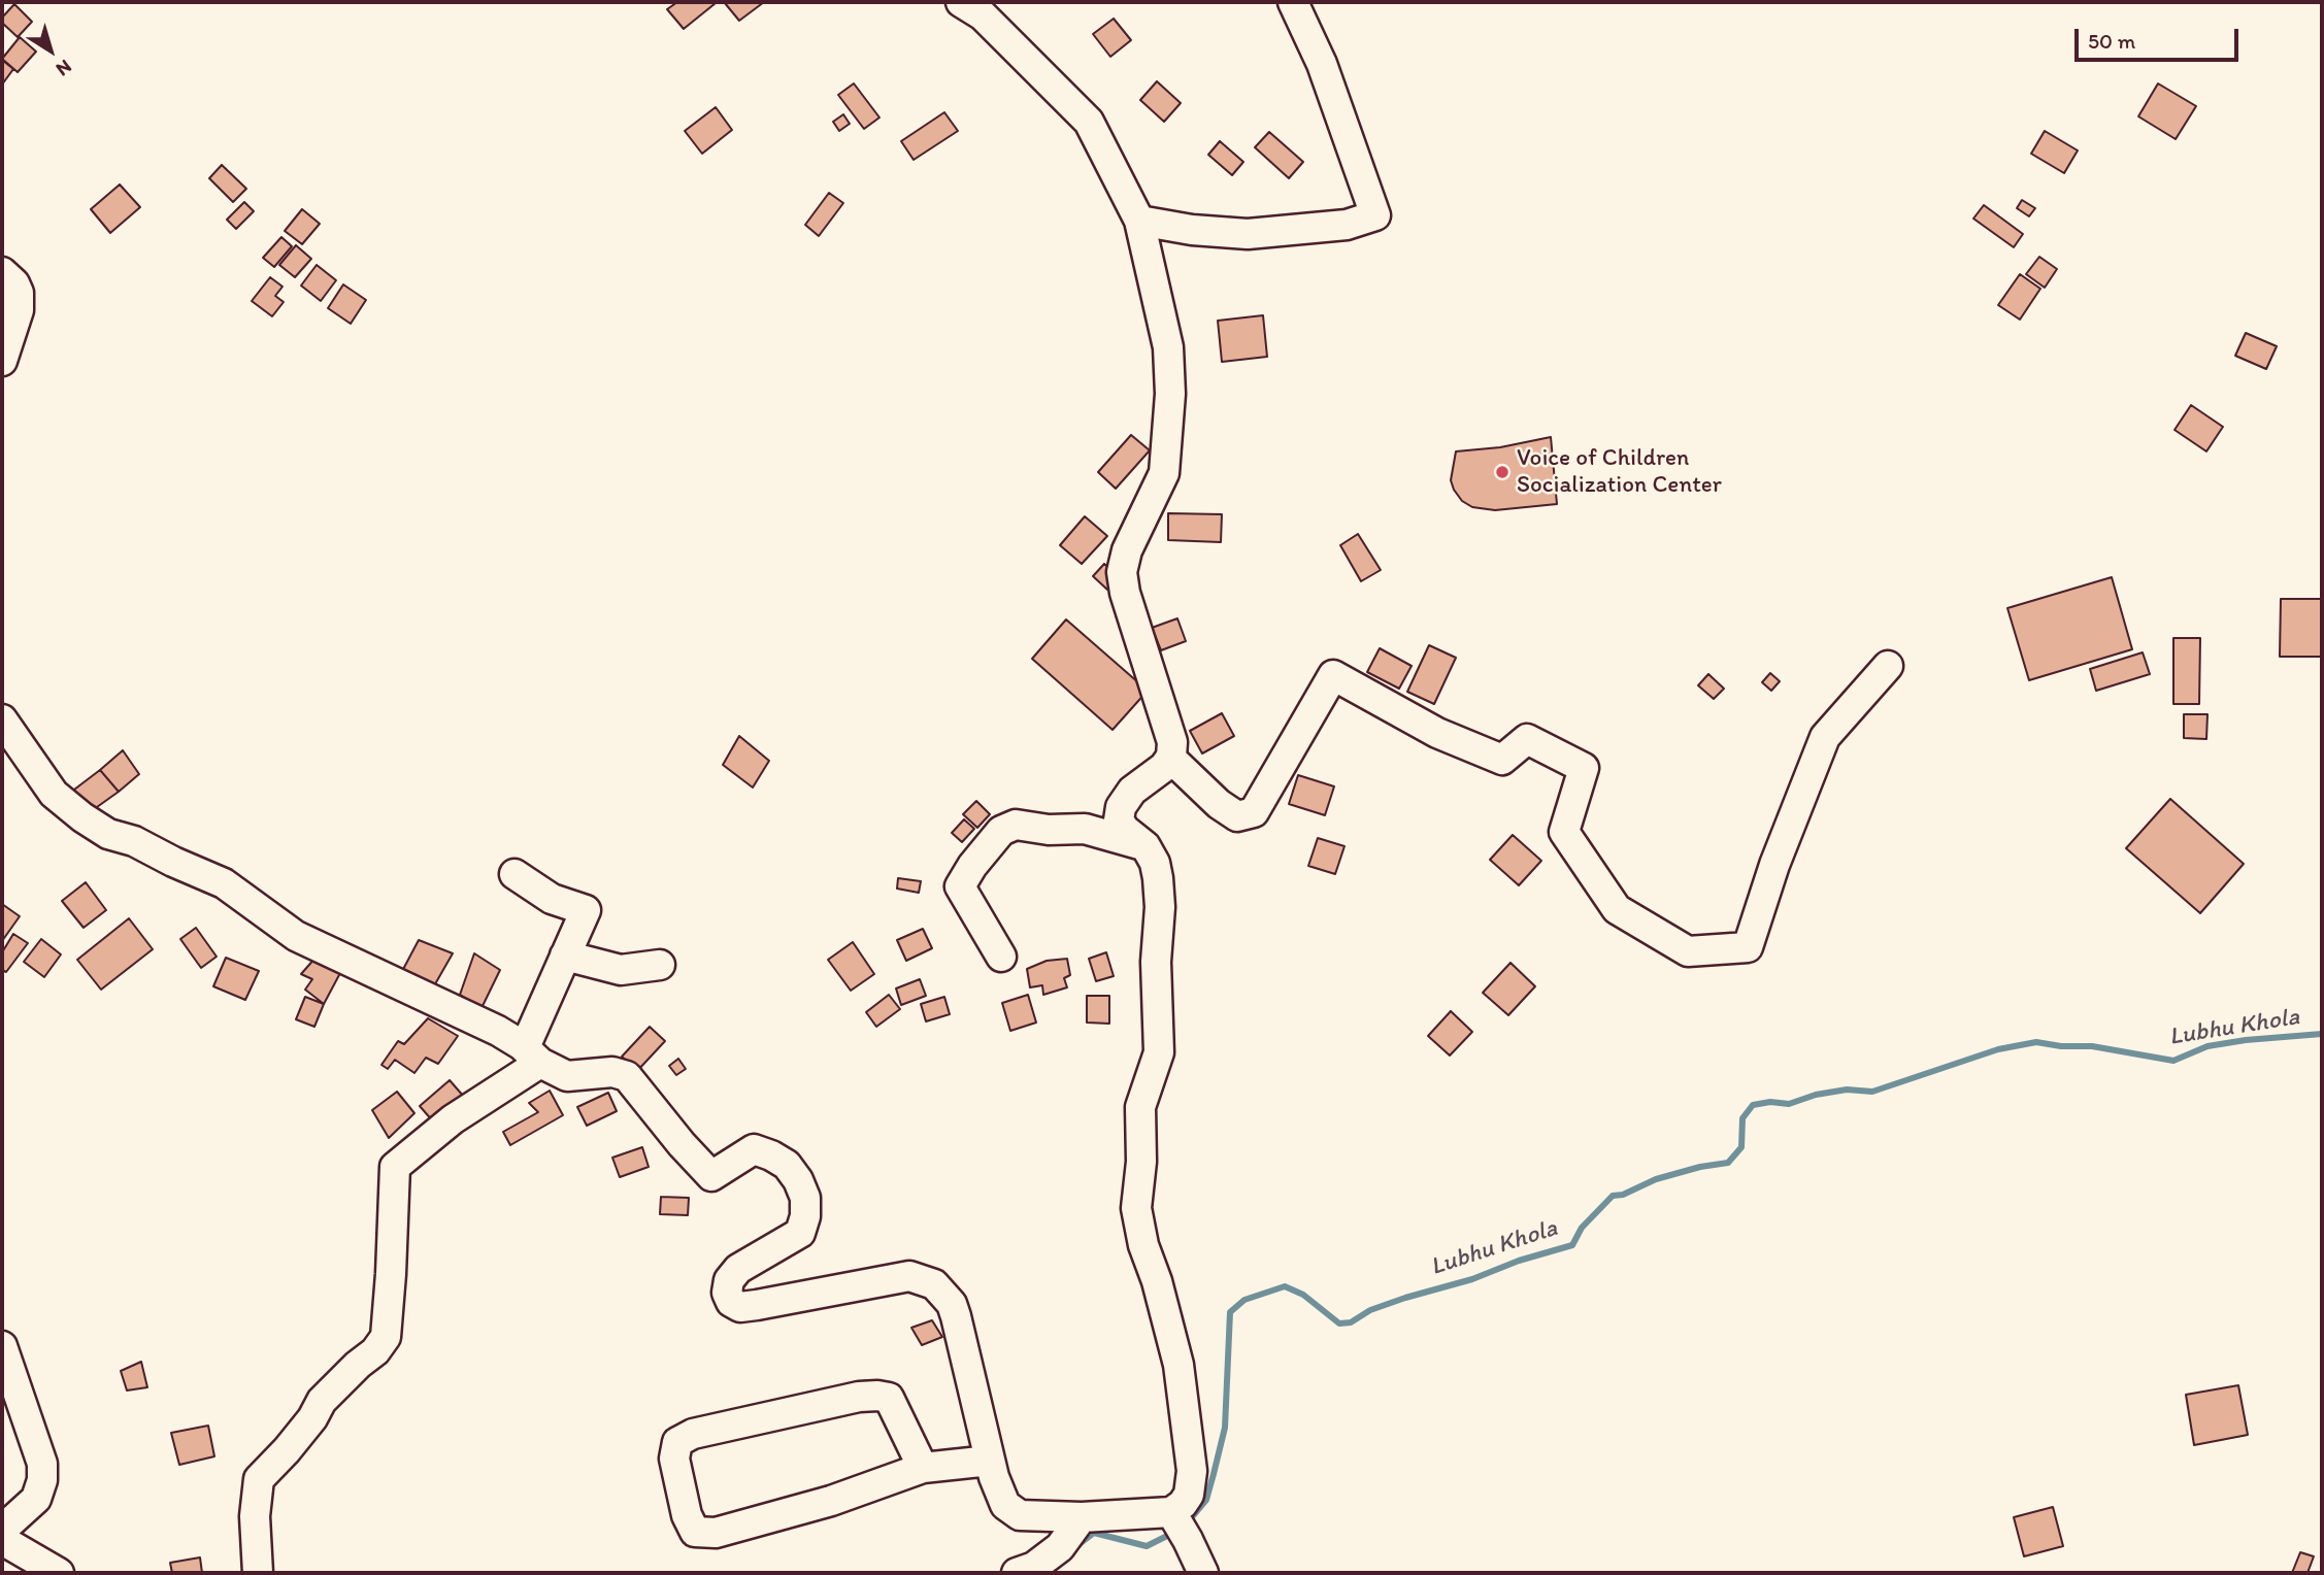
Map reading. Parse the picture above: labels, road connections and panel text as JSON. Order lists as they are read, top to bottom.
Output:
{
  "water": ["Lubhu Khola"],
  "places": ["Voice of Children Socialization Center"],
  "scale_bar": "50 m",
  "north": "bottom right"
}
